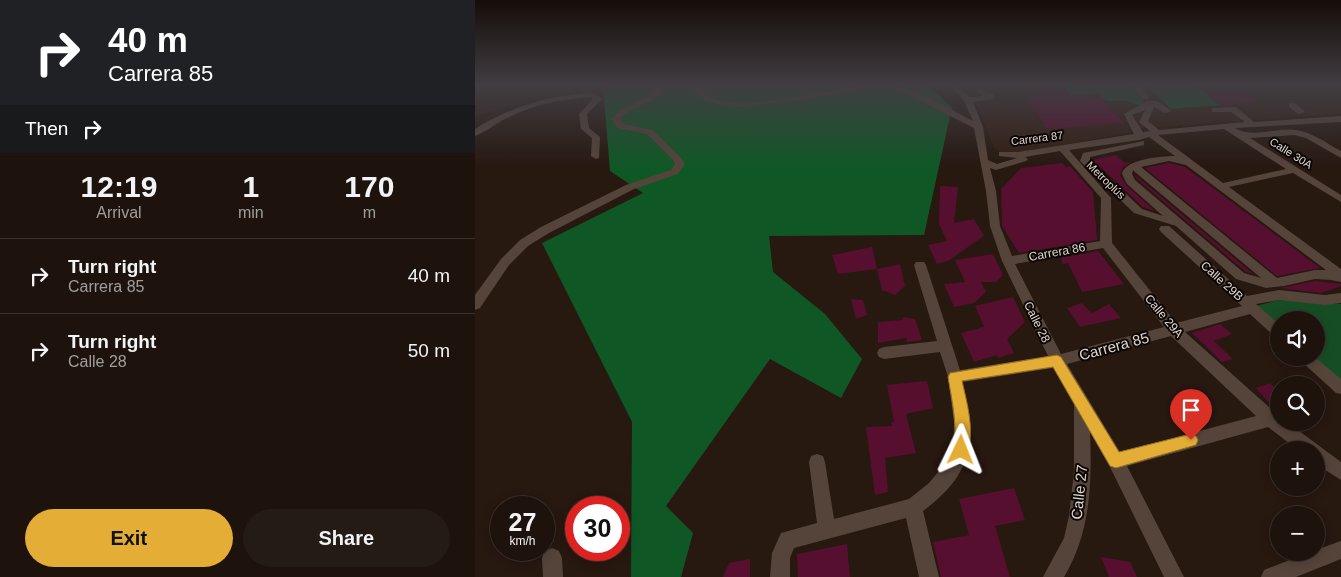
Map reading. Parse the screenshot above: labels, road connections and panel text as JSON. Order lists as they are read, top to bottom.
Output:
{
  "streets": {
    "street": [
      "Carrera 87",
      "Calle 30A",
      "Metroplús",
      "Carrera 86",
      "Calle 29B",
      "Calle 29A",
      "Calle 28",
      "Carrera 85",
      "Calle 27"
    ]
  },
  "crossings": [
    ["Carrera 87", "Calle 30A"],
    ["Carrera 87", "Metroplús"],
    ["Carrera 87", "Carrera 86"],
    ["Carrera 87", "Calle 29A"],
    ["Carrera 87", "Calle 28"],
    ["Carrera 86", "Calle 29A"],
    ["Carrera 86", "Calle 28"],
    ["Calle 29B", "Carrera 85"],
    ["Calle 29A", "Calle 28"],
    ["Calle 29A", "Carrera 85"],
    ["Calle 28", "Carrera 85"],
    ["Calle 28", "Calle 27"]
  ],
  "page": {
    "turn": ["40 m", "Carrera 85"],
    "then": "Then",
    "eta": [
      "12:19",
      "Arrival",
      "1",
      "min",
      "170",
      "m"
    ],
    "list": [
      {
        "name": "Turn right",
        "note": "Carrera 85",
        "value": "40 m"
      },
      {
        "name": "Turn right",
        "note": "Calle 28",
        "value": "50 m"
      }
    ],
    "map_buttons": ["+", "−"],
    "speed": "27 km/h",
    "limit": "30",
    "buttons": ["Exit", "Share"]
  }
}
